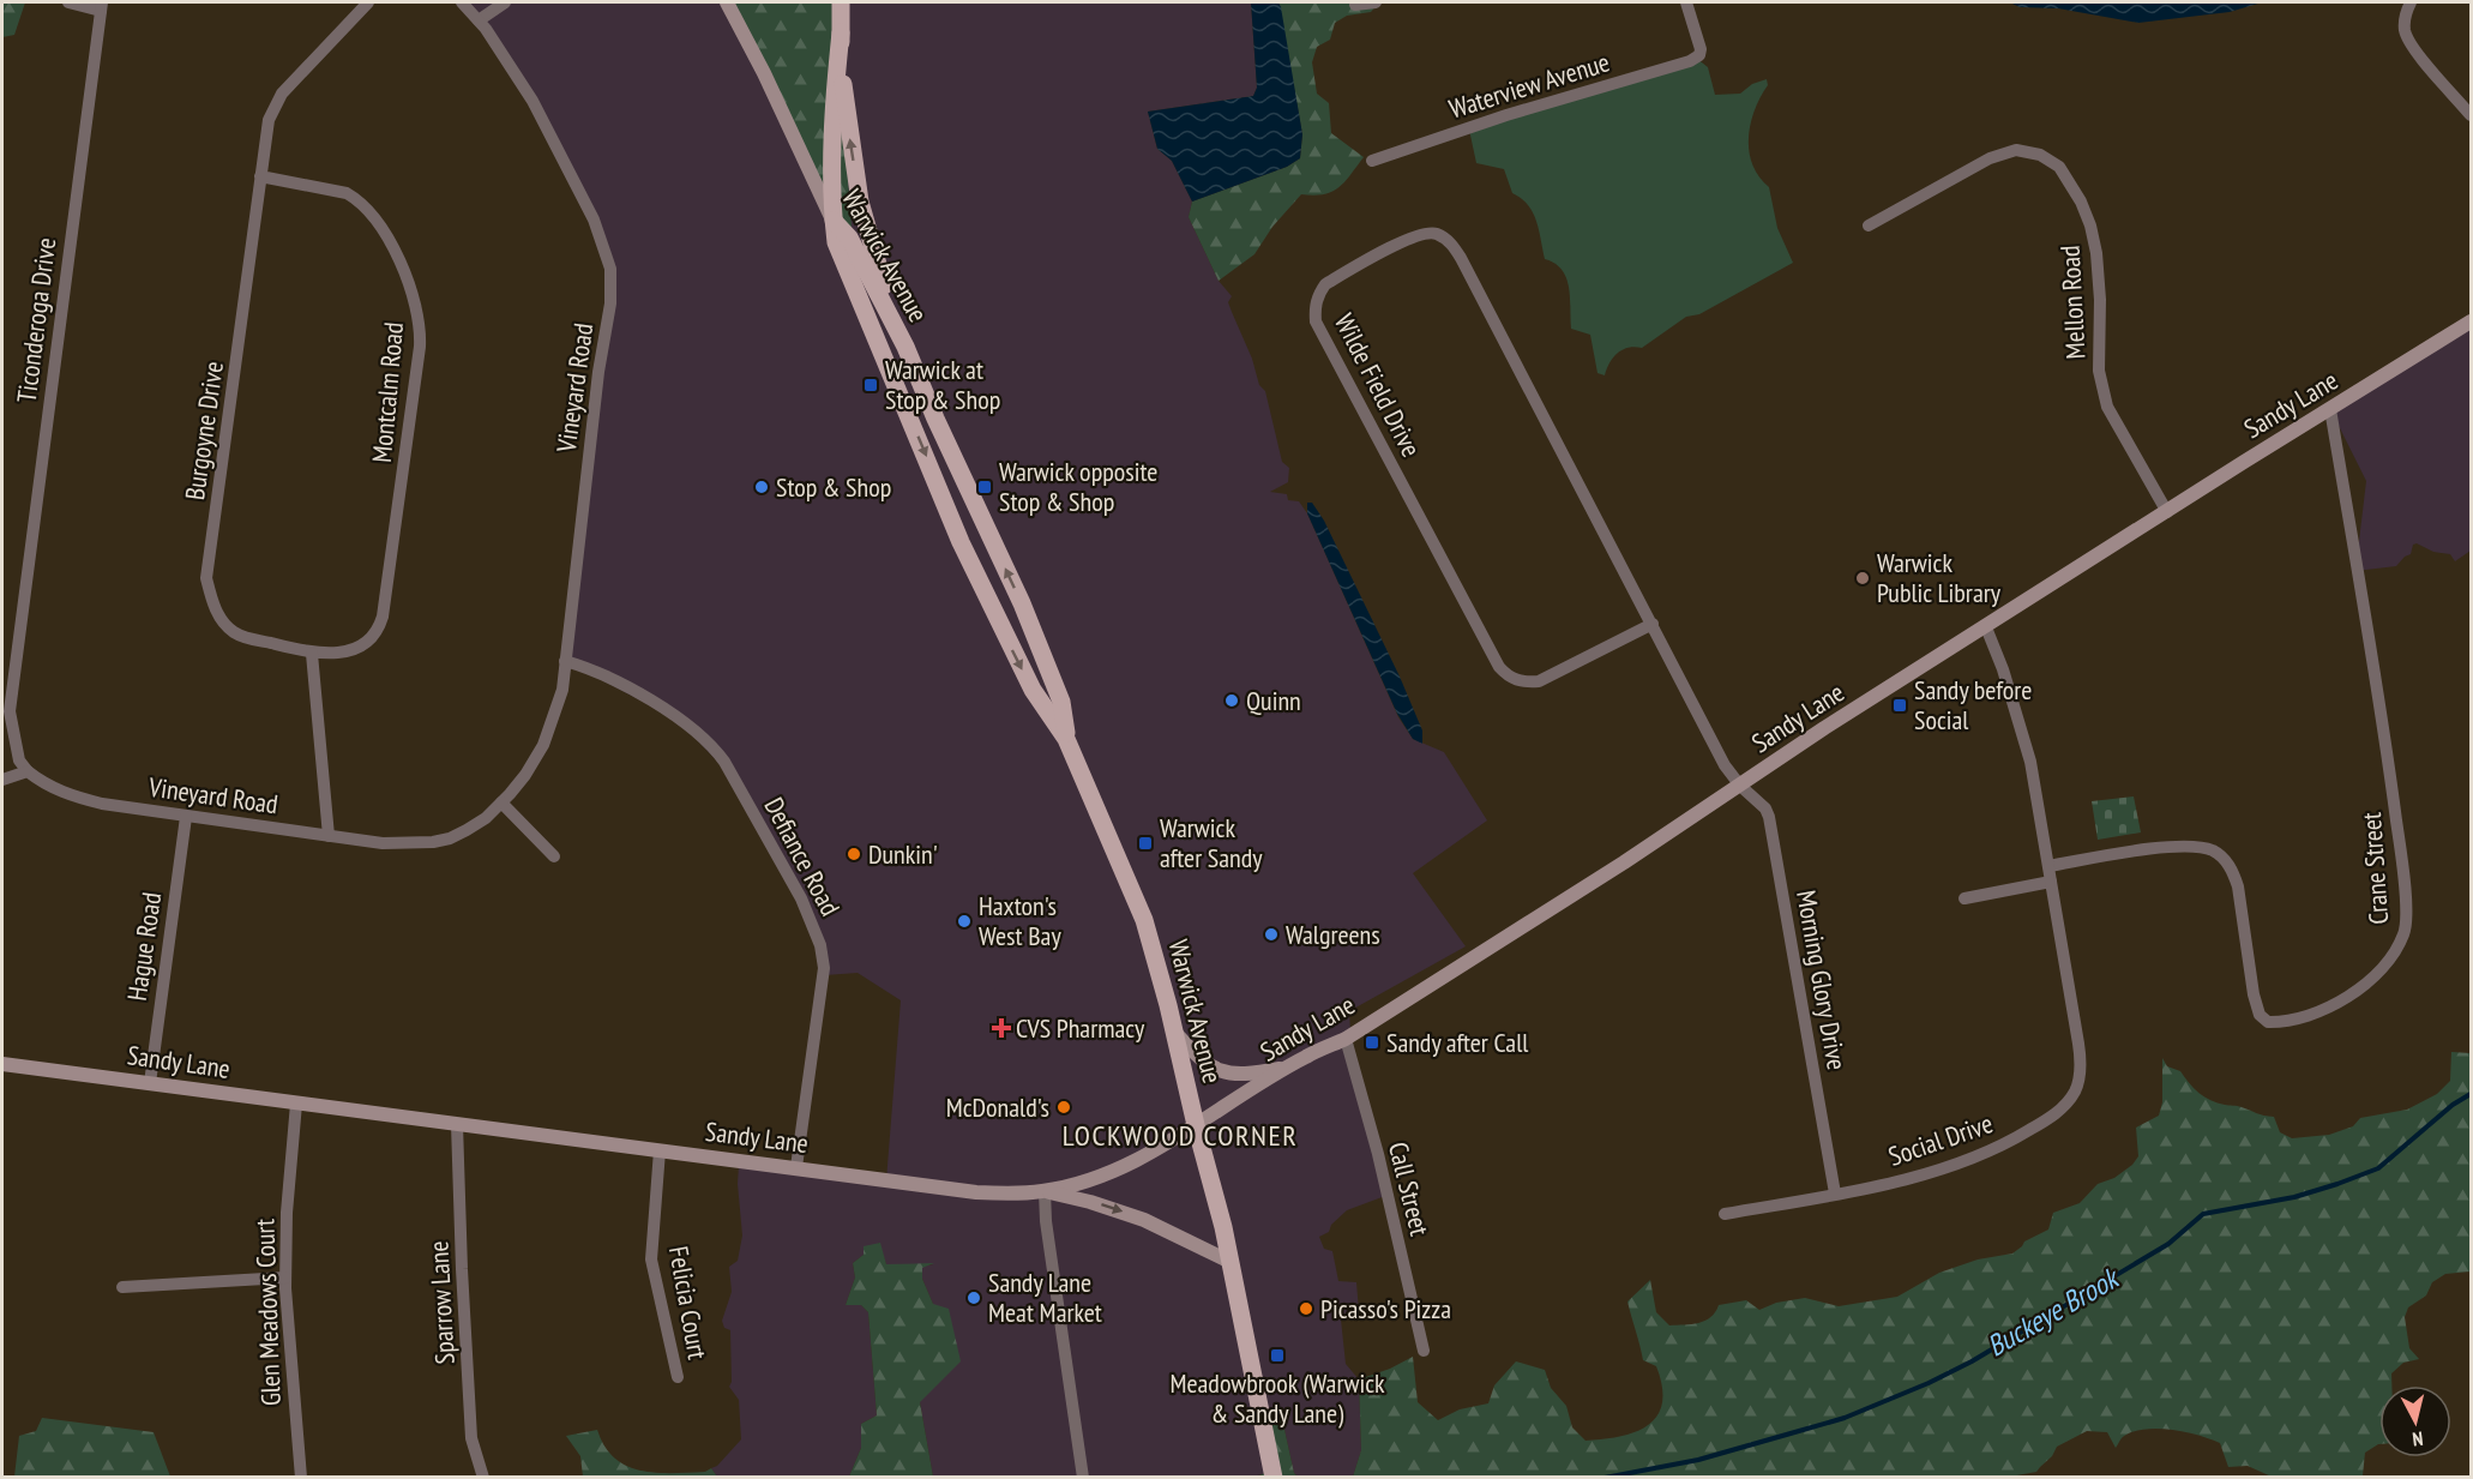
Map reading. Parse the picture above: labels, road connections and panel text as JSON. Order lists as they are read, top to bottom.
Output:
{
  "streets": {
    "main road": ["Warwick Avenue", "Sandy Lane"],
    "street": [
      "Waterview Avenue",
      "Mellon Road",
      "Ticonderoga Drive",
      "Wilde Field Drive",
      "Vineyard Road",
      "Montcalm Road",
      "Burgoyne Drive",
      "Defiance Road",
      "Crane Street",
      "Hague Road",
      "Morning Glory Drive",
      "Social Drive",
      "Call Street",
      "Sparrow Lane",
      "Felicia Court",
      "Glen Meadows Court"
    ]
  },
  "crossings": [
    ["Warwick Avenue", "Sandy Lane"],
    ["Mellon Road", "Sandy Lane"],
    ["Ticonderoga Drive", "Vineyard Road"],
    ["Wilde Field Drive", "Sandy Lane"],
    ["Wilde Field Drive", "Morning Glory Drive"],
    ["Vineyard Road", "Defiance Road"],
    ["Vineyard Road", "Hague Road"],
    ["Montcalm Road", "Burgoyne Drive"],
    ["Sandy Lane", "Defiance Road"],
    ["Sandy Lane", "Crane Street"],
    ["Sandy Lane", "Hague Road"],
    ["Sandy Lane", "Morning Glory Drive"],
    ["Sandy Lane", "Social Drive"],
    ["Sandy Lane", "Call Street"],
    ["Sandy Lane", "Sparrow Lane"],
    ["Sandy Lane", "Felicia Court"],
    ["Sandy Lane", "Glen Meadows Court"],
    ["Crane Street", "Social Drive"],
    ["Morning Glory Drive", "Social Drive"]
  ],
  "districts": ["LOCKWOOD CORNER"],
  "water": ["Buckeye Brook"],
  "places": {
    "transit": [
      "Warwick at Stop & Shop",
      "Warwick opposite Stop & Shop",
      "Sandy before Social",
      "Warwick after Sandy",
      "Sandy after Call",
      "Meadowbrook (Warwick & Sandy Lane)"
    ],
    "other": [
      "Stop & Shop",
      "Warwick Public Library",
      "Quinn",
      "Dunkin'",
      "Haxton's West Bay",
      "Walgreens",
      "McDonald's",
      "Sandy Lane Meat Market",
      "Picasso's Pizza"
    ],
    "health": ["CVS Pharmacy"]
  },
  "north": "bottom"
}
